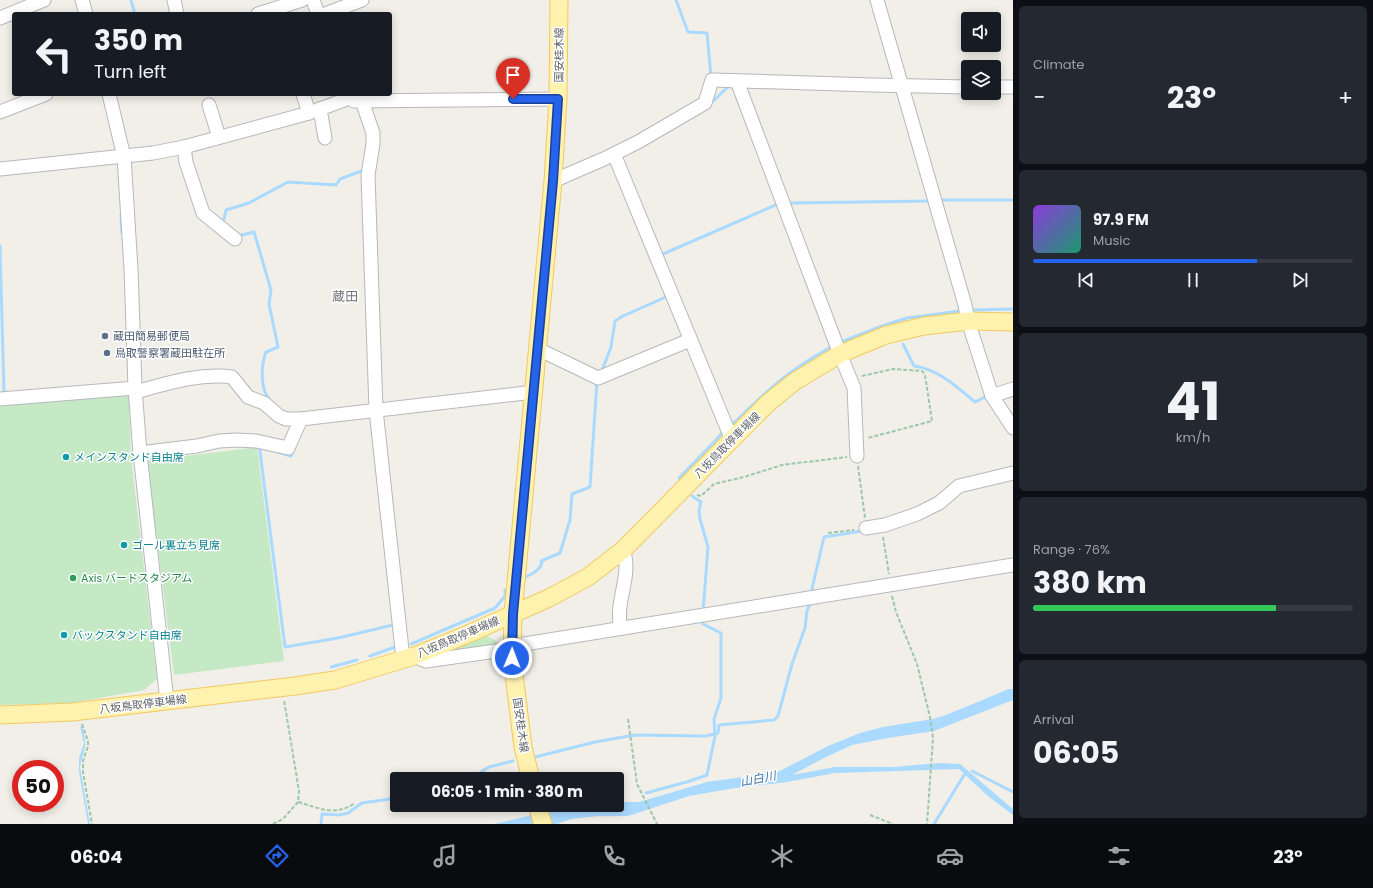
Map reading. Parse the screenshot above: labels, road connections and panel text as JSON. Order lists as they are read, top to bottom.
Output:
{
  "streets": {
    "main road": ["国安桂木線", "八坂鳥取停車場線"]
  },
  "crossings": [
    ["国安桂木線", "八坂鳥取停車場線"]
  ],
  "districts": ["蔵田"],
  "water": ["山白川"],
  "places": [
    "蔵田簡易郵便局",
    "鳥取警察署蔵田駐在所",
    "メインスタンド自由席",
    "ゴール裏立ち見席",
    "Axis バードスタジアム",
    "バックスタンド自由席"
  ],
  "page": {
    "tile": [
      "Climate",
      ["41", "km/h"],
      ["Range · 76%", "380 km"],
      ["Arrival", "06:05"]
    ],
    "turn": ["350 m", "Turn left"],
    "heat": ["−", "23°", "+"],
    "song": ["97.9 FM", "Music"],
    "limit": "50",
    "trip": "06:05 · 1 min · 380 m",
    "tabs": ["06:04", "23°"]
  }
}
